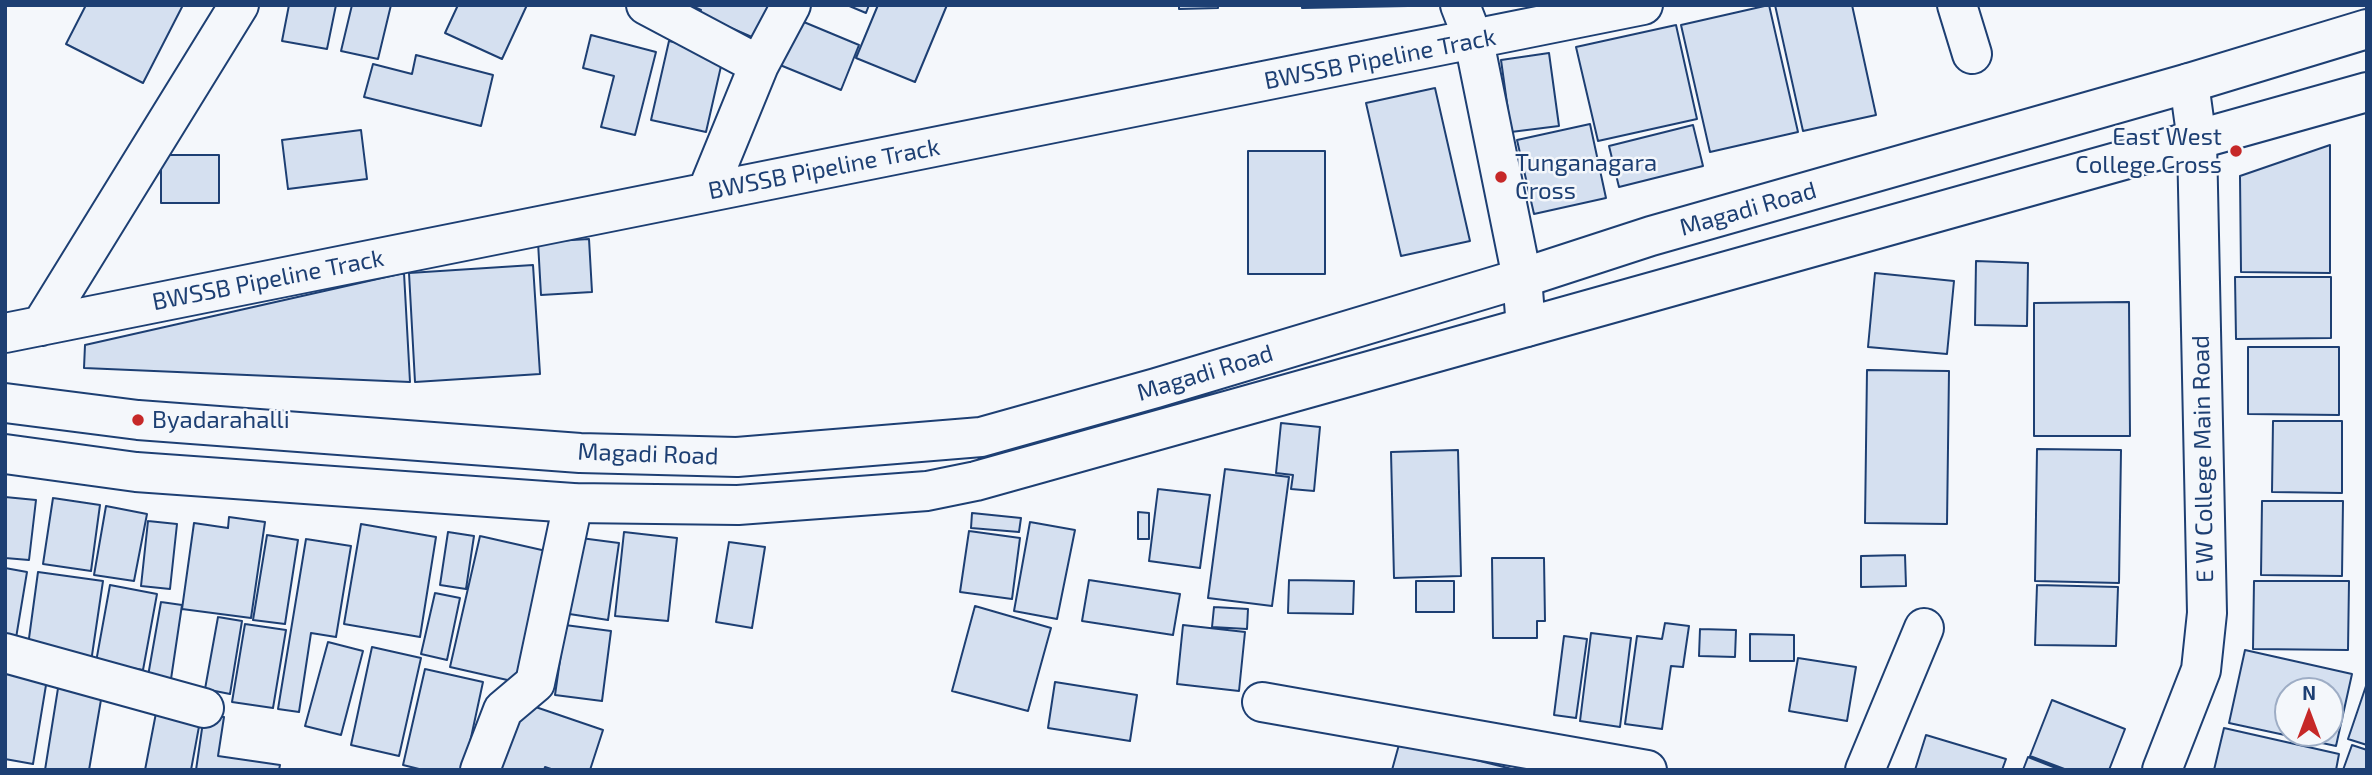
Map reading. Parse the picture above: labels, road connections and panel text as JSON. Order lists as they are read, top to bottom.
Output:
{
  "streets": {
    "main road": ["BWSSB Pipeline Track", "Magadi Road", "E W College Main Road"]
  },
  "crossings": [
    ["Magadi Road", "E W College Main Road"]
  ],
  "places": ["East West College Cross", "Tunganagara Cross", "Byadarahalli"],
  "north": "top"
}
